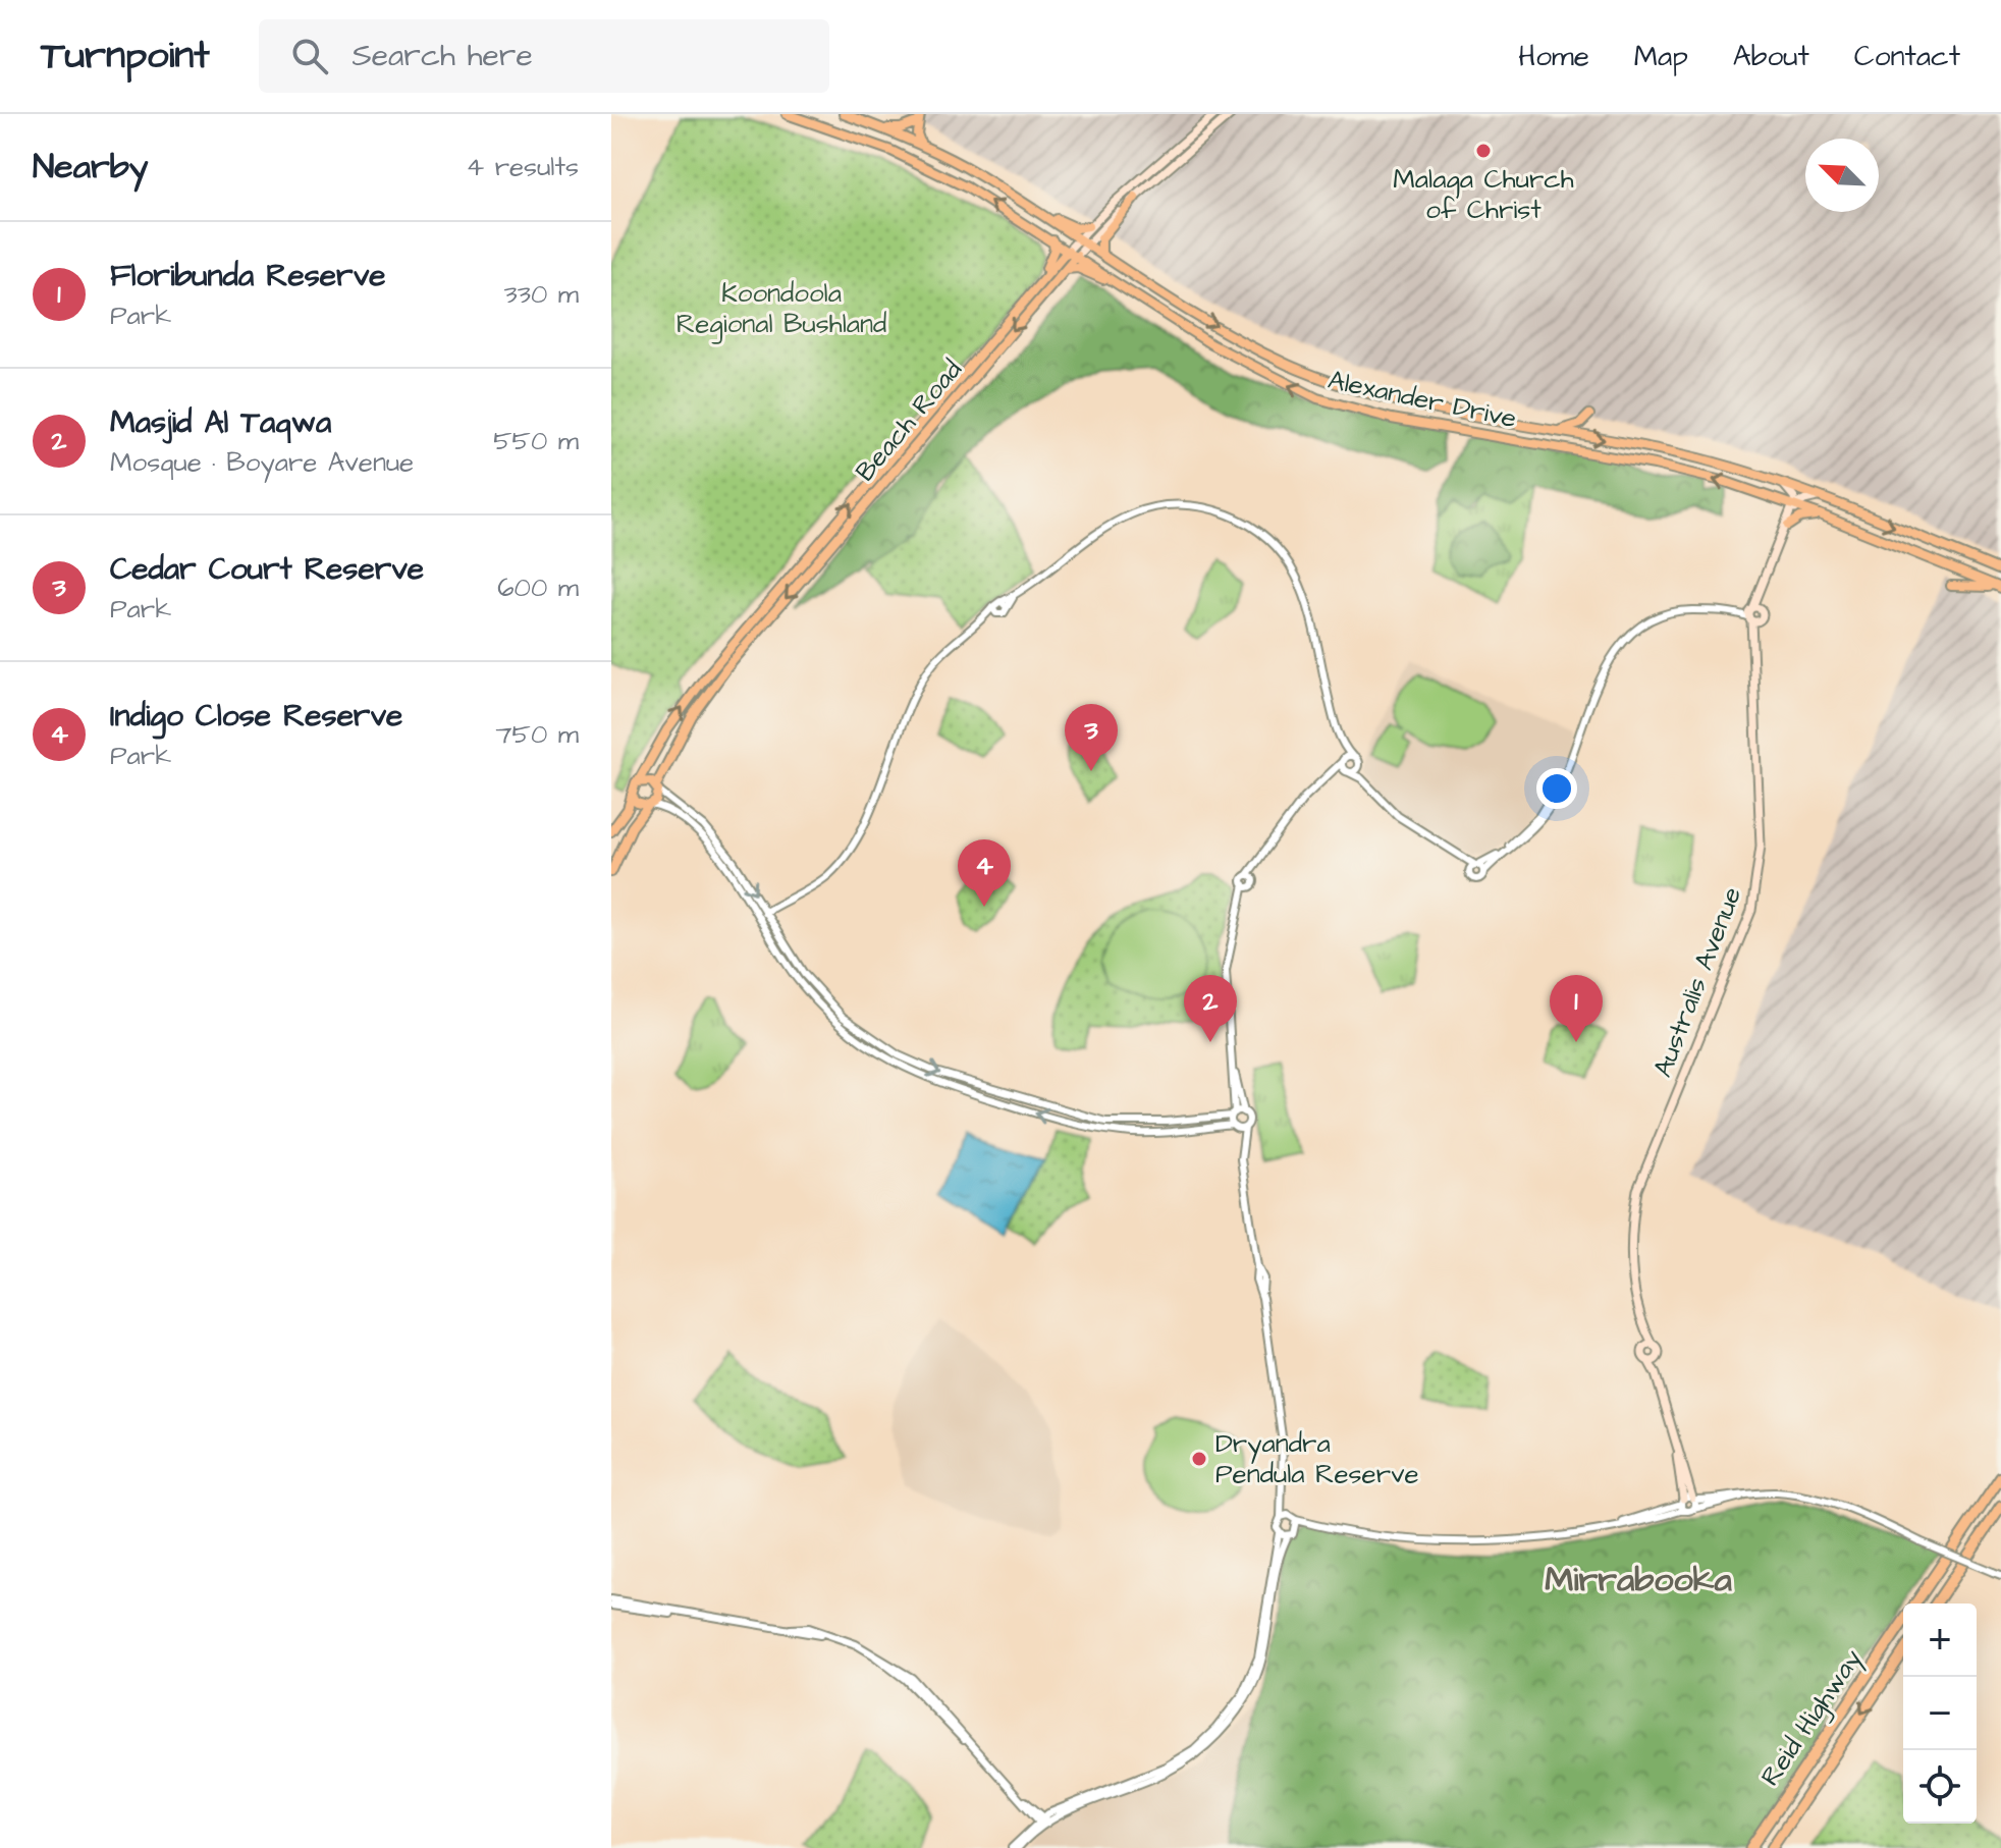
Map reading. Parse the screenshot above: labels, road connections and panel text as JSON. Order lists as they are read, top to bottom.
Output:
{
  "streets": {
    "highway": ["Reid Highway"],
    "main road": ["Alexander Drive", "Beach Road", "Australis Avenue"]
  },
  "crossings": [
    ["Alexander Drive", "Beach Road"]
  ],
  "districts": ["Mirrabooka"],
  "parks": ["Koondoola Regional Bushland"],
  "places": ["Malaga Church of Christ", "Dryandra Pendula Reserve"],
  "north": "top left",
  "page": {
    "header": "Turnpoint",
    "search": "Search here",
    "nav": [
      "Home",
      "Map",
      "About",
      "Contact"
    ],
    "heading": ["Nearby", "4 results"],
    "list": [
      {
        "mark": "1",
        "name": "Floribunda Reserve",
        "note": "Park",
        "value": "330 m"
      },
      {
        "mark": "2",
        "name": "Masjid Al Taqwa",
        "note": "Mosque · Boyare Avenue",
        "value": "550 m"
      },
      {
        "mark": "3",
        "name": "Cedar Court Reserve",
        "note": "Park",
        "value": "600 m"
      },
      {
        "mark": "4",
        "name": "Indigo Close Reserve",
        "note": "Park",
        "value": "750 m"
      }
    ],
    "pins": [
      "3",
      "4",
      "1",
      "2"
    ],
    "map_buttons": ["+", "−"]
  }
}
